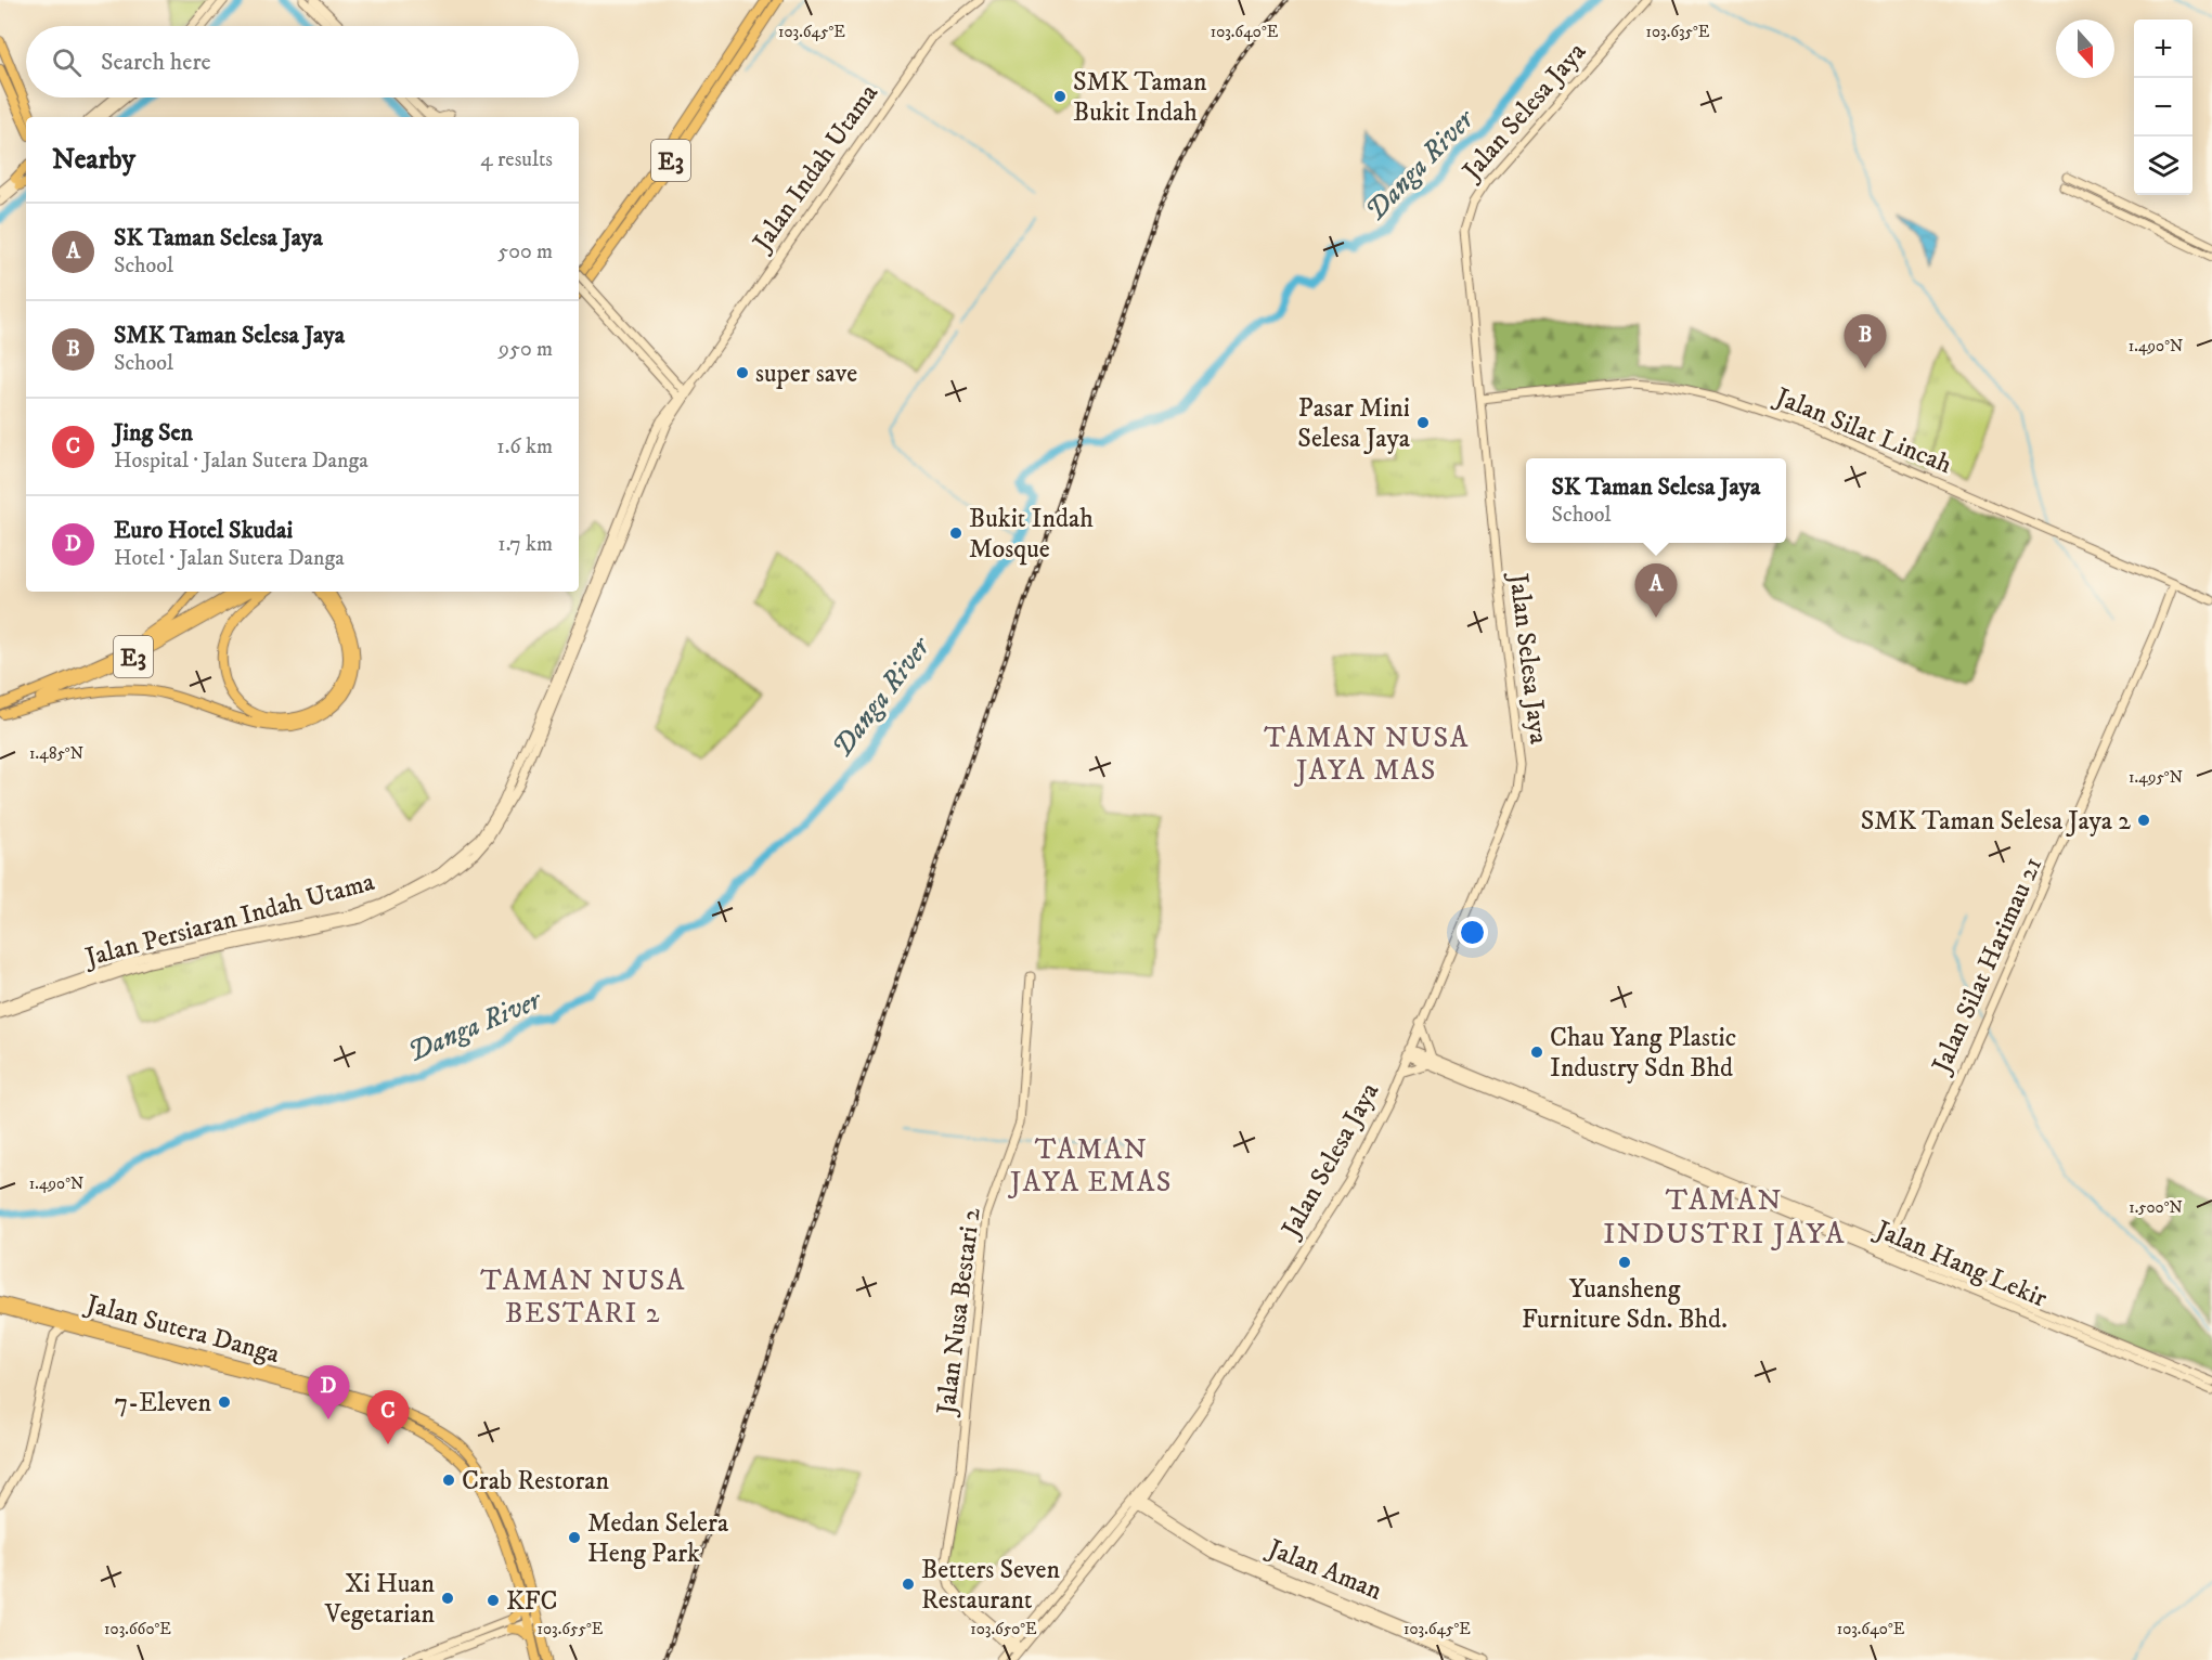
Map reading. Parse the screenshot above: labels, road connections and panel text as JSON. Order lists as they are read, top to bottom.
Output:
{
  "streets": {
    "highway": ["E3"],
    "main road": ["Jalan Sutera Danga"],
    "street": [
      "Jalan Selesa Jaya",
      "Jalan Indah Utama",
      "Jalan Silat Lincah",
      "Jalan Persiaran Indah Utama",
      "Jalan Silat Harimau 21",
      "Jalan Hang Lekir",
      "Jalan Nusa Bestari 2",
      "Jalan Aman"
    ]
  },
  "crossings": [
    ["Jalan Selesa Jaya", "Jalan Silat Lincah"],
    ["Jalan Selesa Jaya", "Jalan Hang Lekir"],
    ["Jalan Selesa Jaya", "Jalan Nusa Bestari 2"],
    ["Jalan Indah Utama", "Jalan Persiaran Indah Utama"],
    ["Jalan Silat Lincah", "Jalan Silat Harimau 21"],
    ["Jalan Silat Harimau 21", "Jalan Hang Lekir"]
  ],
  "districts": [
    "TAMAN NUSA JAYA MAS",
    "TAMAN JAYA EMAS",
    "TAMAN INDUSTRI JAYA",
    "TAMAN NUSA BESTARI 2"
  ],
  "water": ["Danga River"],
  "places": [
    "SMK Taman Bukit Indah",
    "super save",
    "Pasar Mini Selesa Jaya",
    "Bukit Indah Mosque",
    "SMK Taman Selesa Jaya 2",
    "Chau Yang Plastic Industry Sdn Bhd",
    "Yuansheng Furniture Sdn. Bhd.",
    "7-Eleven",
    "Crab Restoran",
    "Medan Selera Heng Park",
    "Betters Seven Restaurant",
    "Xi Huan Vegetarian",
    "KFC"
  ],
  "north": "bottom",
  "page": {
    "map_buttons": ["+", "−"],
    "search": "Search here",
    "heading": ["Nearby", "4 results"],
    "list": [
      {
        "mark": "A",
        "name": "SK Taman Selesa Jaya",
        "note": "School",
        "value": "500 m"
      },
      {
        "mark": "B",
        "name": "SMK Taman Selesa Jaya",
        "note": "School",
        "value": "950 m"
      },
      {
        "mark": "C",
        "name": "Jing Sen",
        "note": "Hospital · Jalan Sutera Danga",
        "value": "1.6 km"
      },
      {
        "mark": "D",
        "name": "Euro Hotel Skudai",
        "note": "Hotel · Jalan Sutera Danga",
        "value": "1.7 km"
      }
    ],
    "pins": [
      "B",
      "A",
      "D",
      "C"
    ],
    "popup": ["SK Taman Selesa Jaya", "School"]
  },
  "coordinates": [
    "103.645°E",
    "103.640°E",
    "103.635°E",
    "1.490°N",
    "1.485°N",
    "1.495°N",
    "1.500°N",
    "103.660°E",
    "103.655°E",
    "103.650°E"
  ]
}
